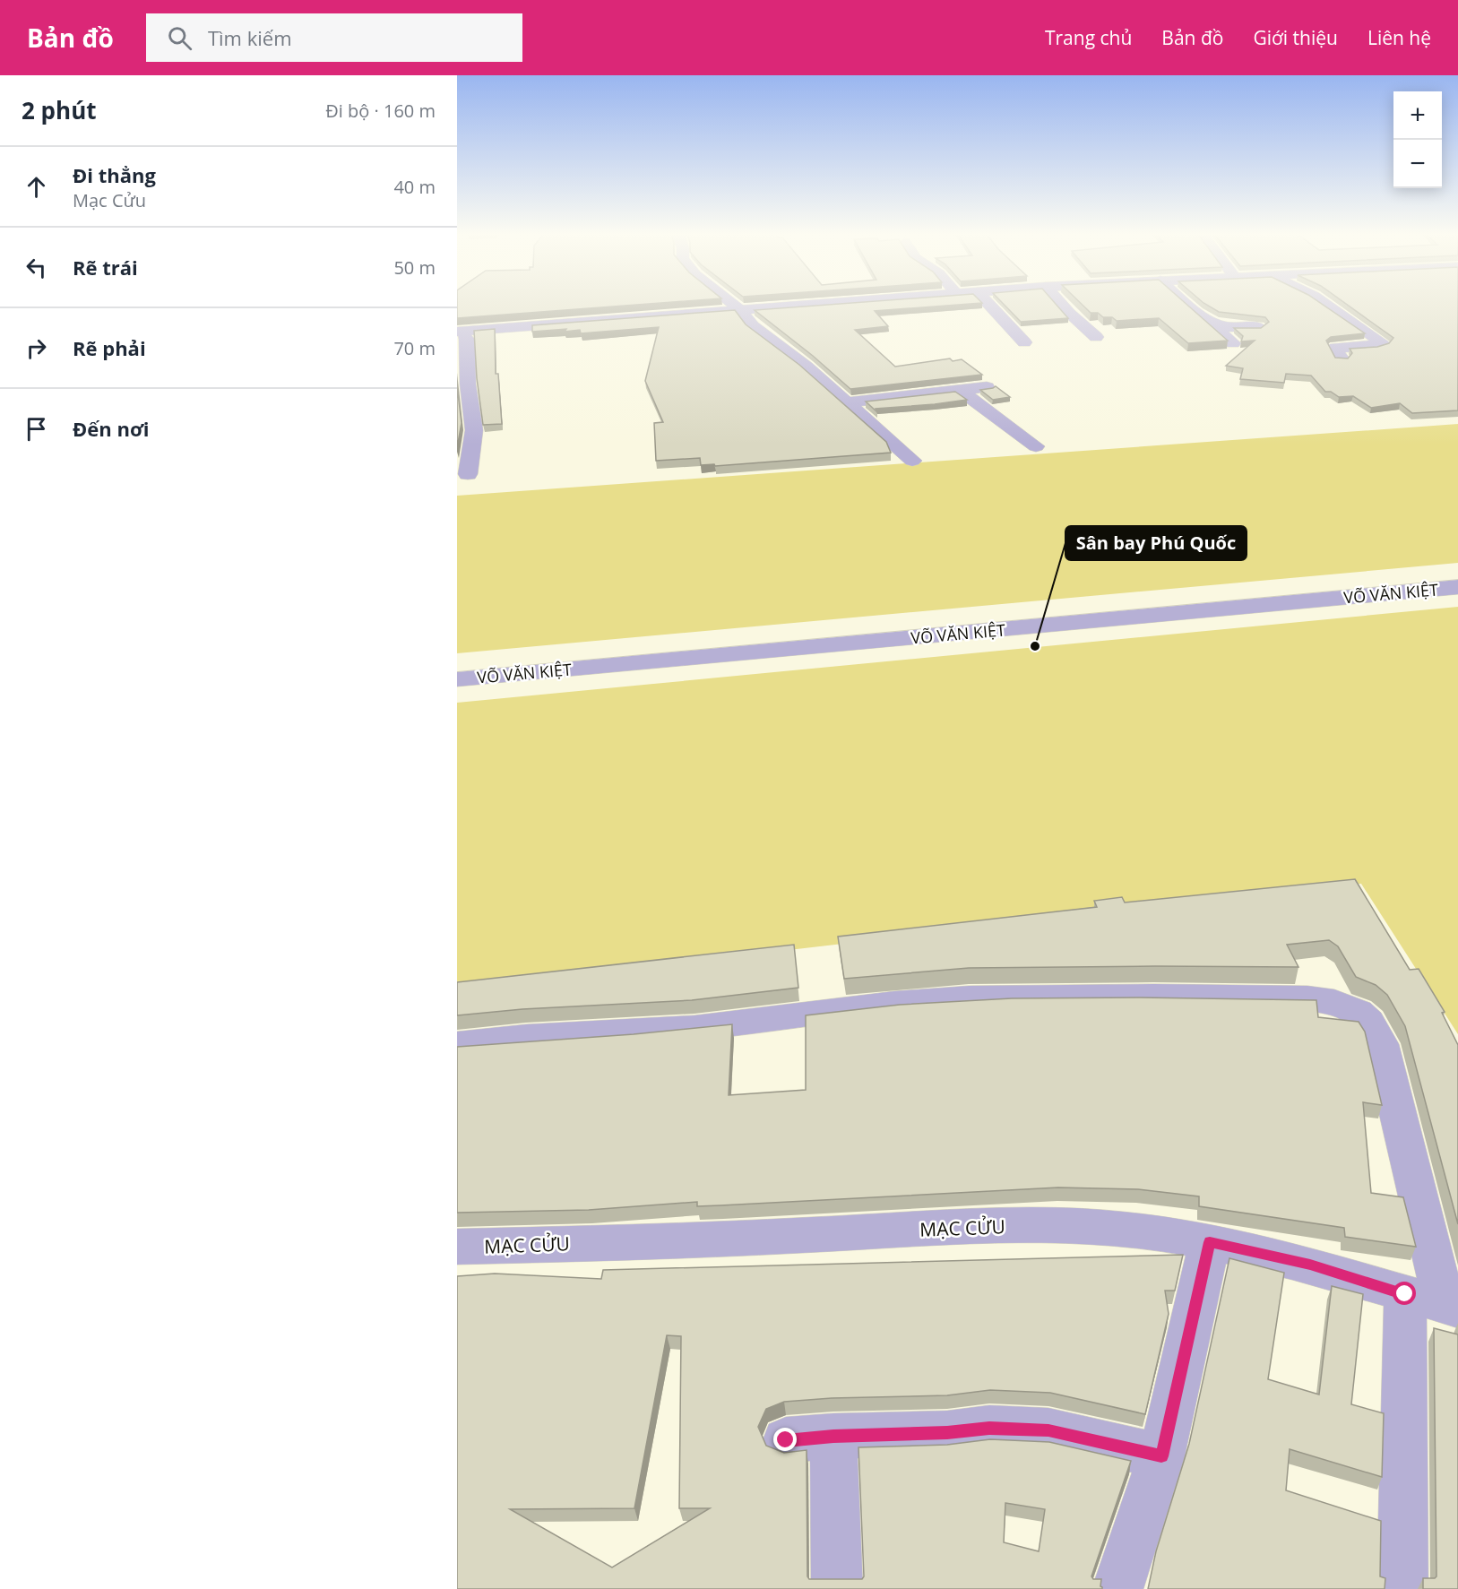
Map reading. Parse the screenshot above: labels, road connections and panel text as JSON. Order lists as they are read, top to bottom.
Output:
{
  "streets": {
    "street": ["VÕ VĂN KIỆT", "MẠC CỬU"]
  },
  "places": ["Sân bay Phú Quốc"],
  "page": {
    "header": "Bản đồ",
    "search": "Tìm kiếm",
    "nav": [
      "Trang chủ",
      "Bản đồ",
      "Giới thiệu",
      "Liên hệ"
    ],
    "heading": ["2 phút", "Đi bộ · 160 m"],
    "map_buttons": ["+", "−"],
    "list": [
      ["Đi thẳng", "Mạc Cửu", "40 m"],
      ["Rẽ trái", "50 m"],
      ["Rẽ phải", "70 m"],
      "Đến nơi"
    ]
  }
}
